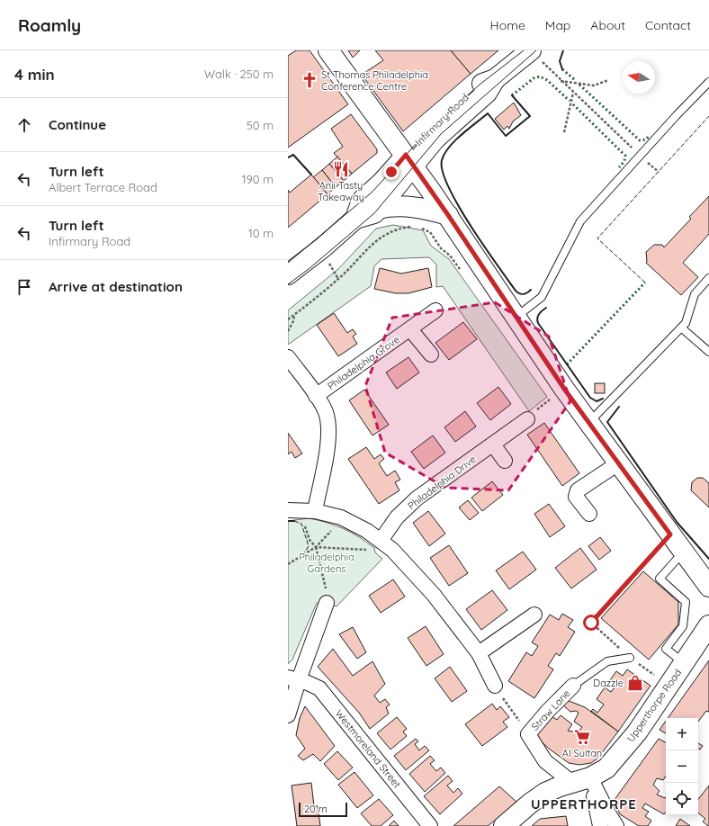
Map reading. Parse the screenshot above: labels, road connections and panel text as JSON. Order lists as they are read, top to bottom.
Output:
{
  "streets": {
    "street": [
      "Infirmary Road",
      "Philadelphia Grove",
      "Philadelphia Drive",
      "Upperthorpe Road",
      "Straw Lane",
      "Westmoreland Street"
    ]
  },
  "districts": ["UPPERTHORPE"],
  "parks": ["Philadelphia Gardens"],
  "places": {
    "church": ["St Thomas Philadelphia Conference Centre"],
    "restaurant": ["Anii Tasty Takeaway"],
    "shop": ["Dazzle"],
    "supermarket": ["Al Sultan"]
  },
  "scale_bar": "20 m",
  "north": "left",
  "page": {
    "header": "Roamly",
    "nav": [
      "Home",
      "Map",
      "About",
      "Contact"
    ],
    "heading": ["4 min", "Walk · 250 m"],
    "list": [
      ["Continue", "50 m"],
      ["Turn left", "Albert Terrace Road", "190 m"],
      ["Turn left", "Infirmary Road", "10 m"],
      "Arrive at destination"
    ],
    "map_buttons": ["+", "−"],
    "scale": "20 m"
  }
}
